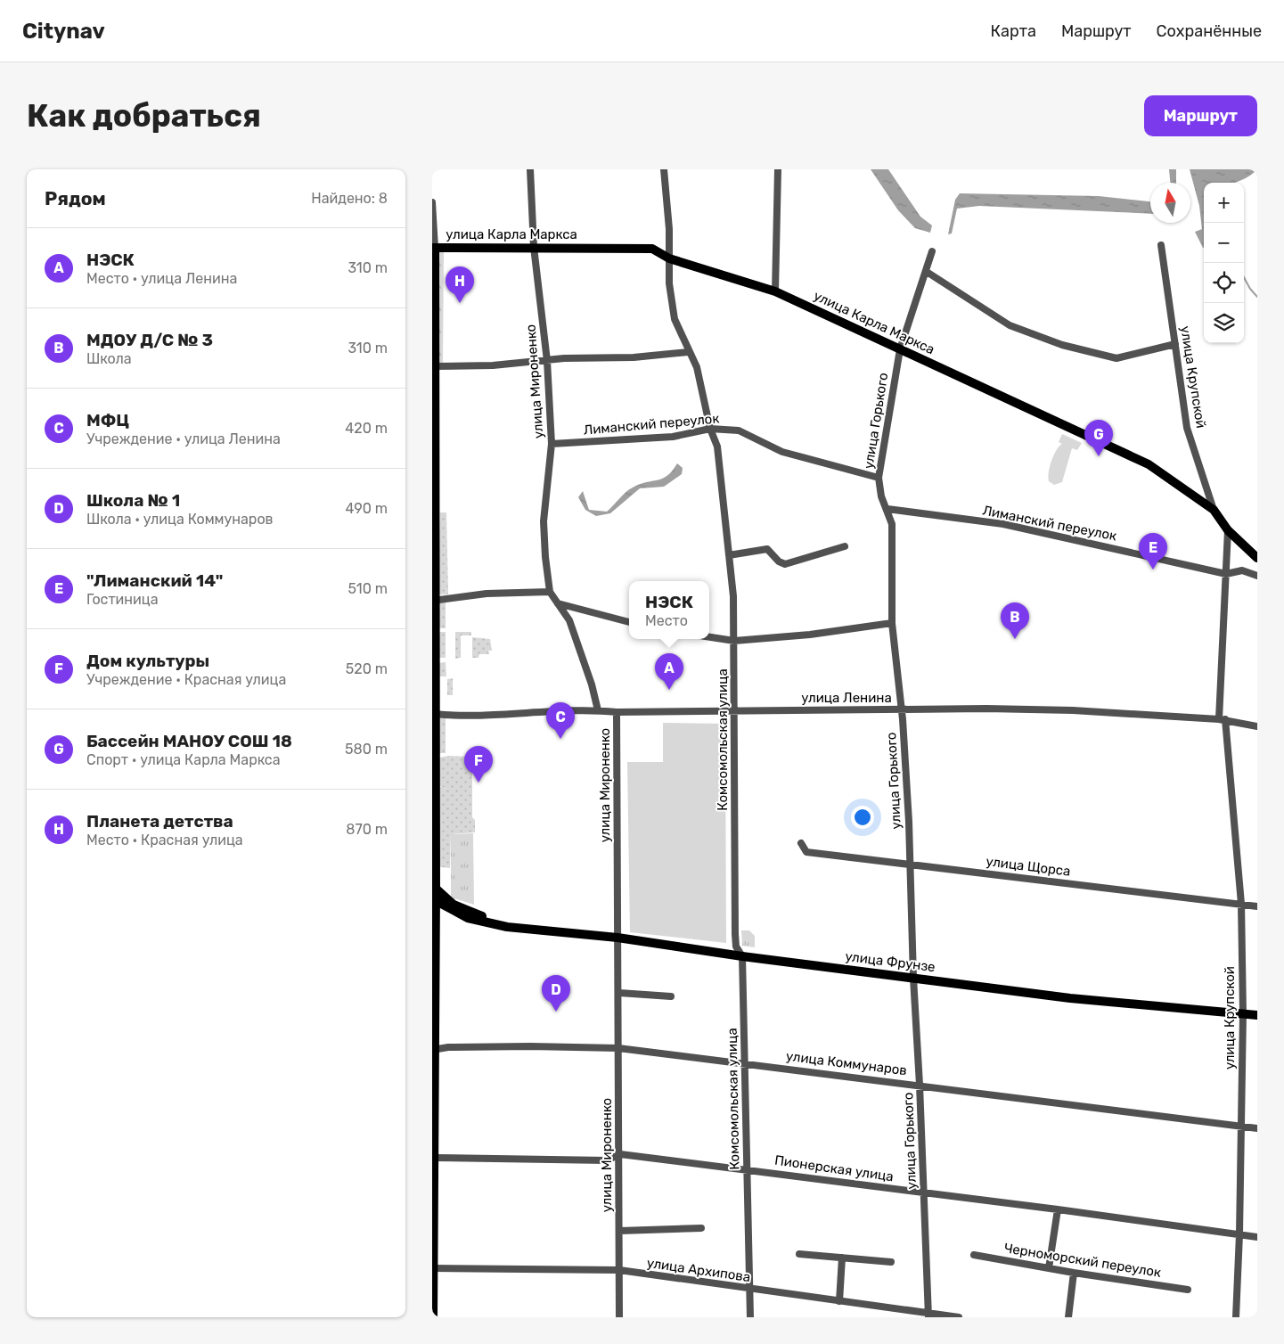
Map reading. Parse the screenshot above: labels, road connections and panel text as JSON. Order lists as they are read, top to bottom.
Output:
{
  "streets": {
    "main road": ["улица Карла Маркса", "улица Фрунзе"],
    "street": [
      "улица Крупской",
      "улица Мироненко",
      "улица Горького",
      "Лиманский переулок",
      "улица Ленина",
      "Комсомольская улица",
      "улица Щорса",
      "улица Коммунаров",
      "Пионерская улица",
      "Черноморский переулок",
      "улица Архипова"
    ]
  },
  "crossings": [
    ["улица Карла Маркса", "улица Крупской"],
    ["улица Карла Маркса", "улица Мироненко"],
    ["улица Карла Маркса", "улица Горького"],
    ["улица Карла Маркса", "Комсомольская улица"],
    ["улица Крупской", "Лиманский переулок"],
    ["улица Крупской", "улица Ленина"],
    ["улица Крупской", "улица Щорса"],
    ["улица Крупской", "улица Фрунзе"],
    ["улица Крупской", "улица Коммунаров"],
    ["улица Крупской", "Пионерская улица"],
    ["улица Мироненко", "Лиманский переулок"],
    ["улица Мироненко", "улица Ленина"],
    ["улица Мироненко", "улица Фрунзе"],
    ["улица Мироненко", "улица Коммунаров"],
    ["улица Мироненко", "Пионерская улица"],
    ["улица Мироненко", "улица Архипова"],
    ["улица Горького", "Лиманский переулок"],
    ["улица Горького", "улица Ленина"],
    ["улица Горького", "улица Щорса"],
    ["улица Горького", "улица Фрунзе"],
    ["улица Горького", "улица Коммунаров"],
    ["улица Горького", "Пионерская улица"],
    ["улица Горького", "улица Архипова"],
    ["Лиманский переулок", "Комсомольская улица"],
    ["улица Ленина", "Комсомольская улица"],
    ["Комсомольская улица", "улица Фрунзе"],
    ["Комсомольская улица", "улица Коммунаров"],
    ["Комсомольская улица", "Пионерская улица"],
    ["Комсомольская улица", "улица Архипова"]
  ],
  "north": "top",
  "page": {
    "header": "Citynav",
    "nav": ["Карта", "Маршрут", "Сохранённые"],
    "buttons": "Маршрут",
    "title": "Как добраться",
    "heading": ["Рядом", "Найдено: 8"],
    "map_buttons": ["+", "−"],
    "list": [
      {
        "mark": "A",
        "name": "НЭСК",
        "note": "Место · улица Ленина",
        "value": "310 m"
      },
      {
        "mark": "B",
        "name": "МДОУ Д/С № 3",
        "note": "Школа",
        "value": "310 m"
      },
      {
        "mark": "C",
        "name": "МФЦ",
        "note": "Учреждение · улица Ленина",
        "value": "420 m"
      },
      {
        "mark": "D",
        "name": "Школа № 1",
        "note": "Школа · улица Коммунаров",
        "value": "490 m"
      },
      {
        "mark": "E",
        "name": "\"Лиманский 14\"",
        "note": "Гостиница",
        "value": "510 m"
      },
      {
        "mark": "F",
        "name": "Дом культуры",
        "note": "Учреждение · Красная улица",
        "value": "520 m"
      },
      {
        "mark": "G",
        "name": "Бассейн МАНОУ СОШ 18",
        "note": "Спорт · улица Карла Маркса",
        "value": "580 m"
      },
      {
        "mark": "H",
        "name": "Планета детства",
        "note": "Место · Красная улица",
        "value": "870 m"
      }
    ],
    "pins": [
      "H",
      "G",
      "E",
      "B",
      "A",
      "C",
      "F",
      "D"
    ],
    "popup": ["НЭСК", "Место"]
  }
}
